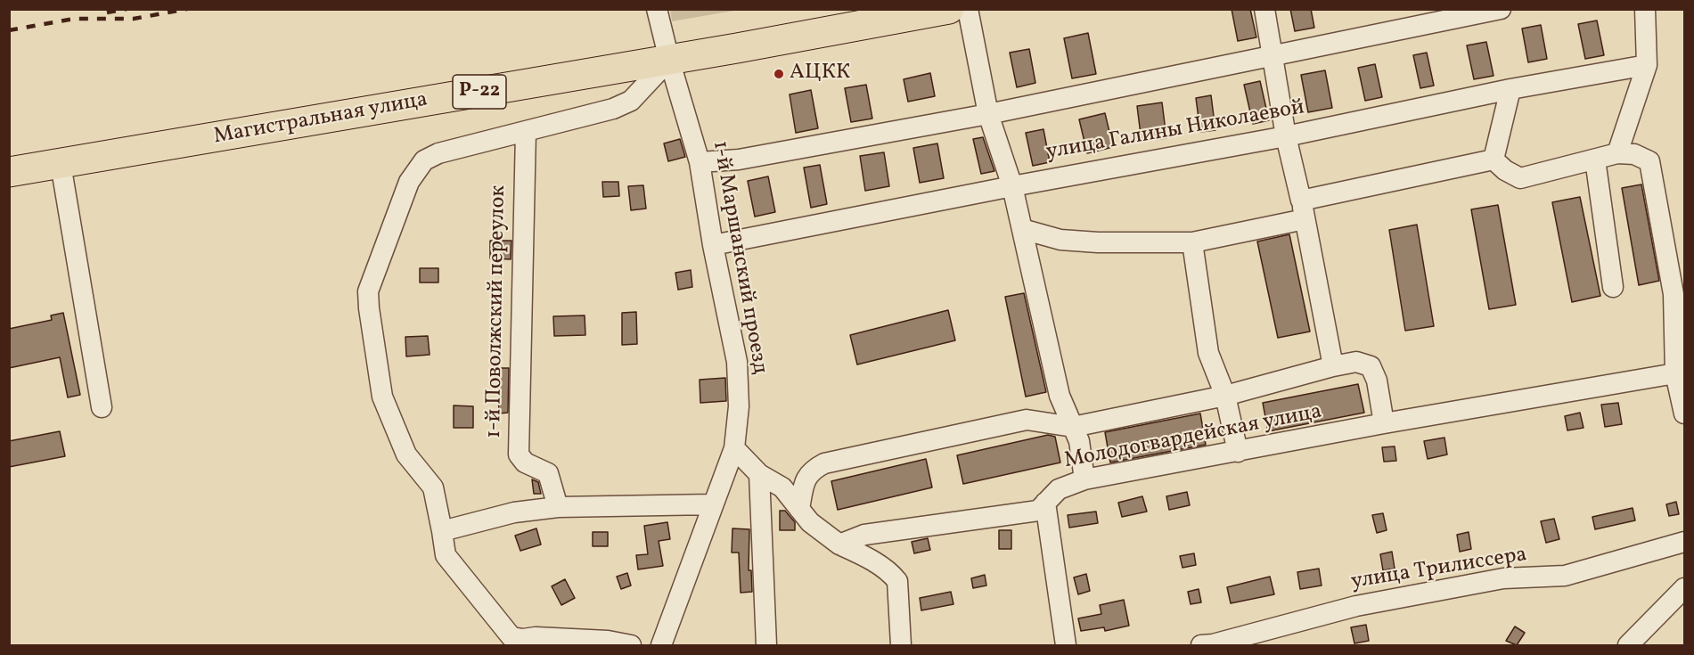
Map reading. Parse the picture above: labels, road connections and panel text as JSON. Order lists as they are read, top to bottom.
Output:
{
  "streets": {
    "highway": ["Р-22", "Магистральная улица"],
    "street": [
      "улица Галины Николаевой",
      "1-й Маршанский проезд",
      "1-й Поволжский переулок",
      "Молодогвардейская улица",
      "улица Трилиссера"
    ]
  },
  "crossings": [
    ["Магистральная улица", "1-й Маршанский проезд"],
    ["улица Галины Николаевой", "1-й Маршанский проезд"]
  ],
  "places": ["АЦКК"]
}
